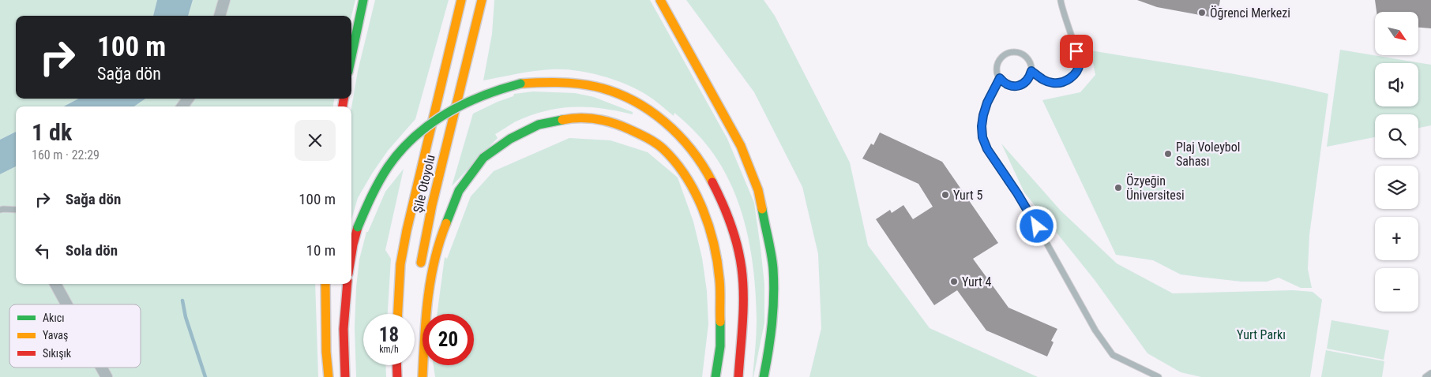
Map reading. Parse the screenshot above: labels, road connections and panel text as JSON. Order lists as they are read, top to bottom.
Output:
{
  "streets": {
    "highway": ["Şile Otoyolu"]
  },
  "parks": ["Yurt Parkı"],
  "places": [
    "Öğrenci Merkezi",
    "Plaj Voleybol Sahası",
    "Özyeğin Üniversitesi",
    "Yurt 5",
    "Yurt 4"
  ],
  "legend": ["Akıcı", "Yavaş", "Sıkışık"],
  "north": "bottom right",
  "page": {
    "map_buttons": ["+", "−"],
    "turn": ["100 m", "Sağa dön"],
    "heading": ["1 dk", "160 m · 22:29"],
    "list": [
      {
        "name": "Sağa dön",
        "value": "100 m"
      },
      {
        "name": "Sola dön",
        "value": "10 m"
      }
    ],
    "speed": "18 km/h",
    "limit": "20"
  }
}
